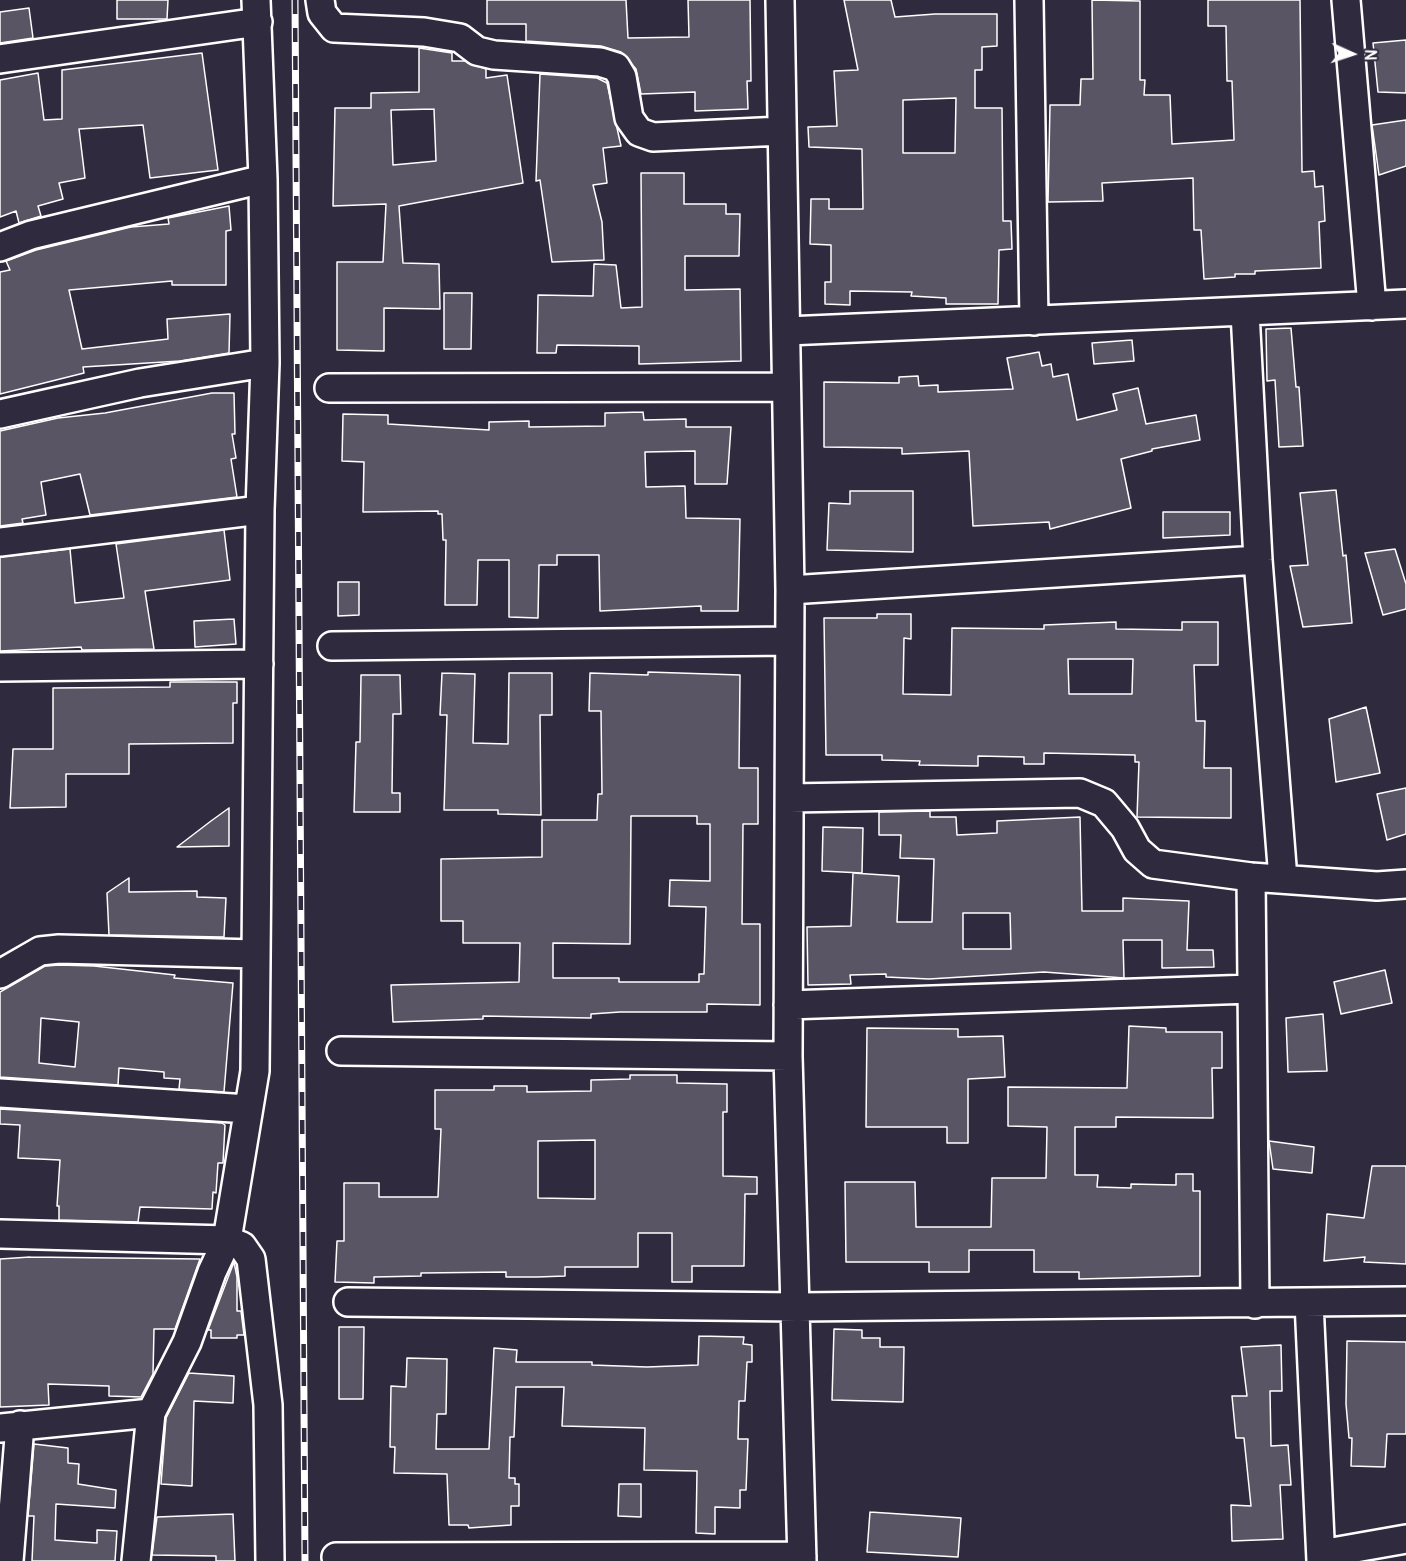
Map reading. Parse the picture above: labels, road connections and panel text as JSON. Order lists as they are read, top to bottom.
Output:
{
  "north": "right"
}
